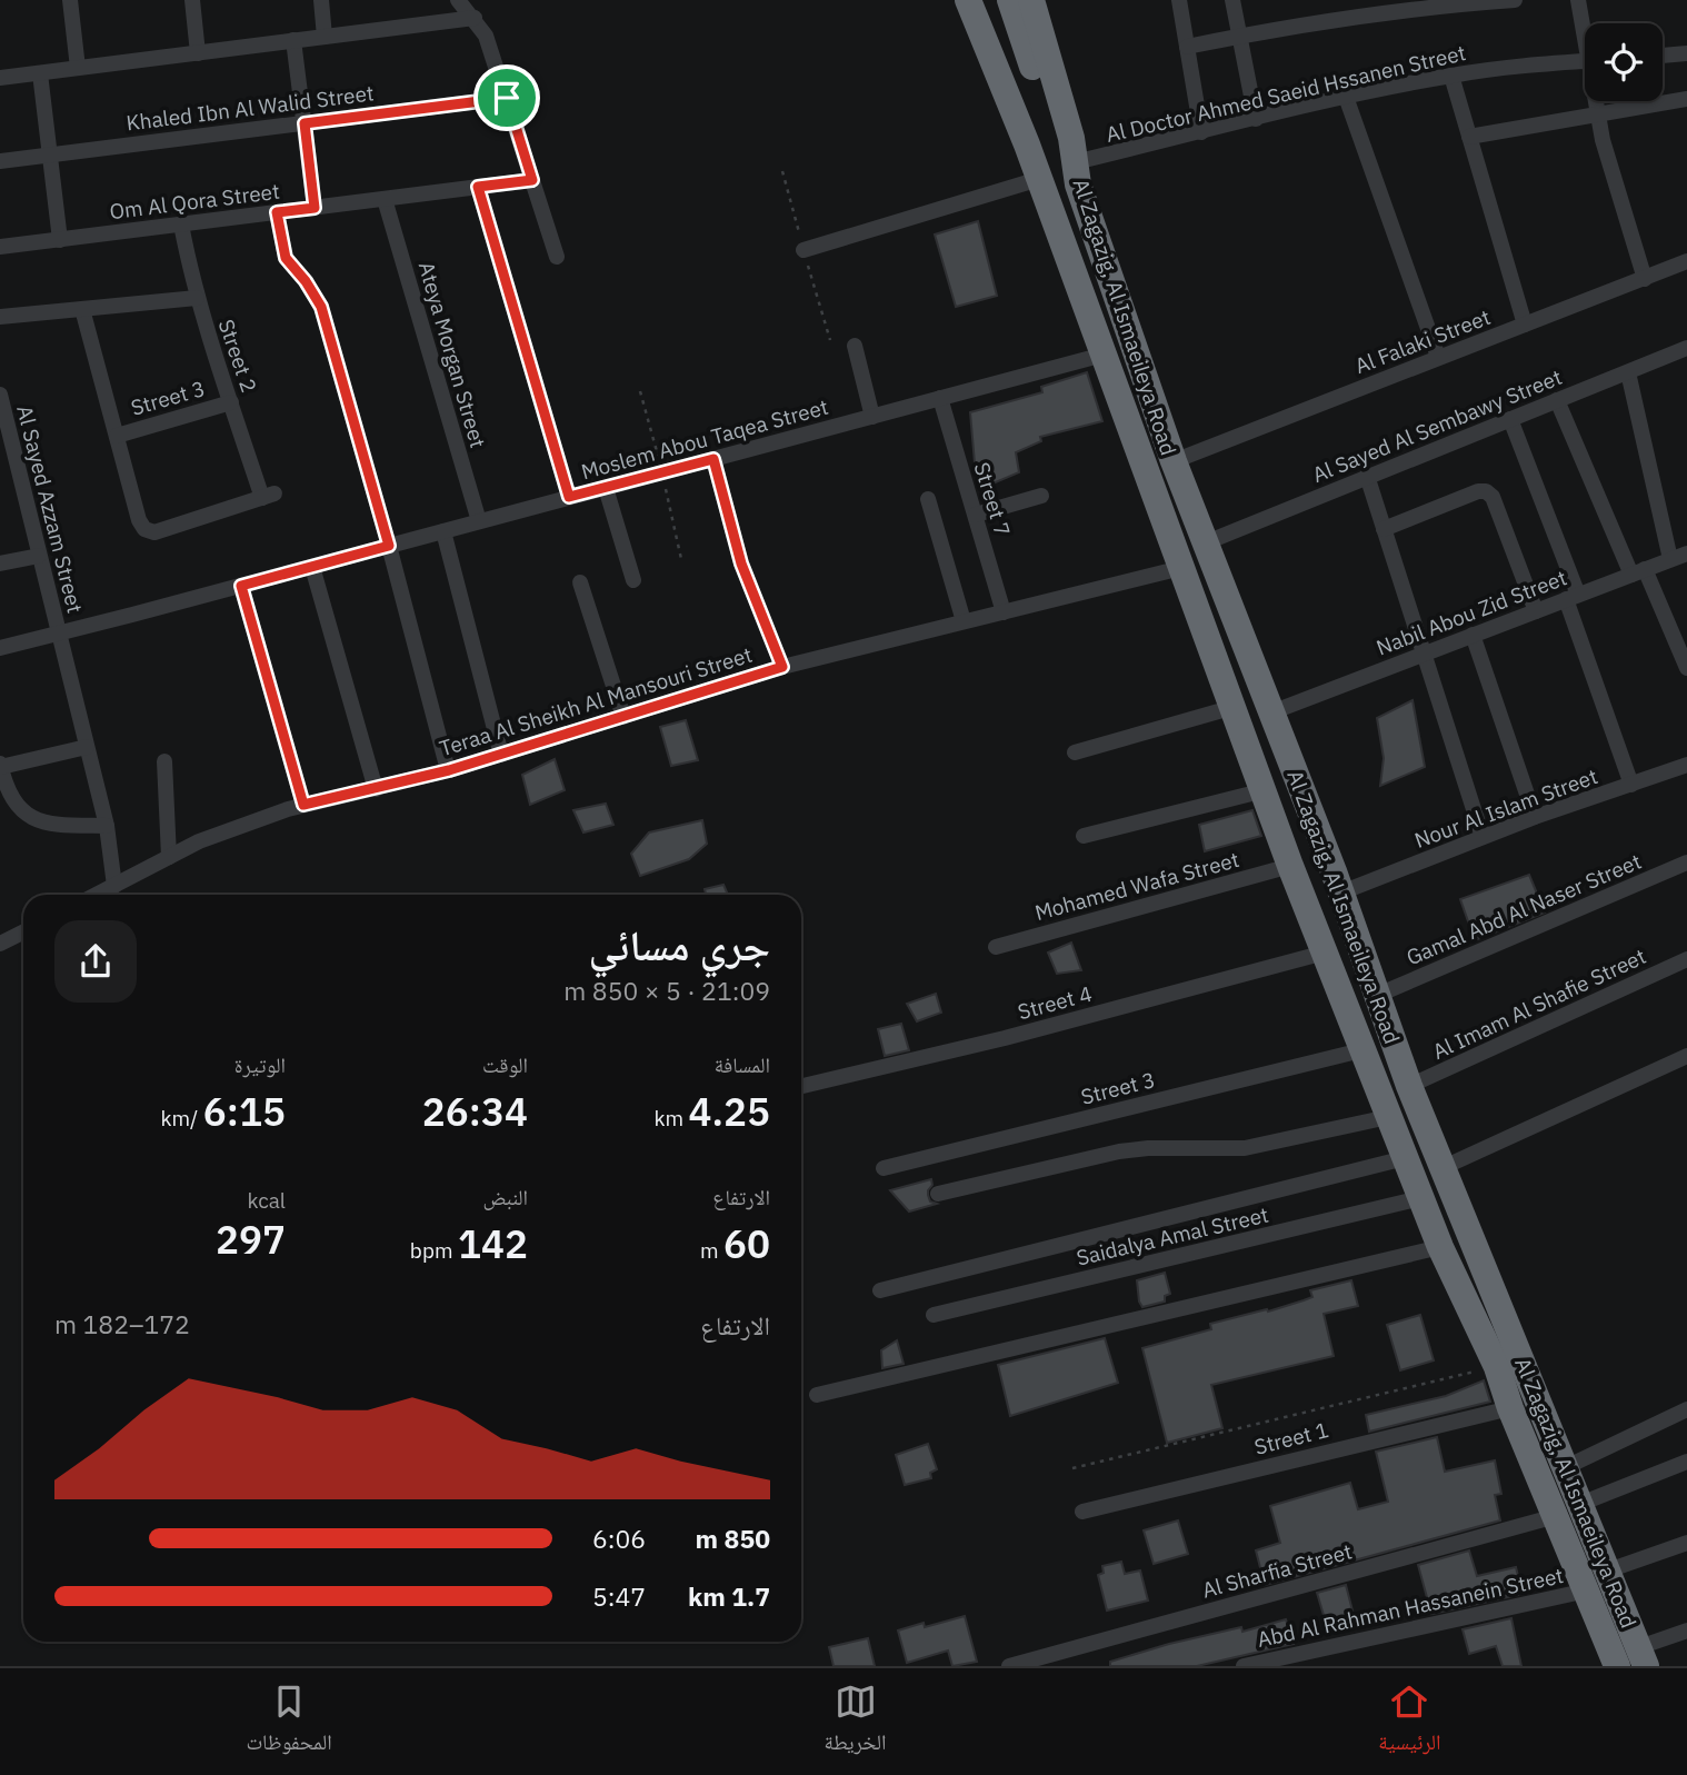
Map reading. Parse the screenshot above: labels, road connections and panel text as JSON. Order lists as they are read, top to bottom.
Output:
{
  "streets": {
    "highway": ["Al Zagazig, Al Ismaeileya Road"],
    "street": [
      "Al Doctor Ahmed Saeid Hssanen Street",
      "Khaled Ibn Al Walid Street",
      "Om Al Qora Street",
      "Al Falaki Street",
      "Ateya Morgan Street",
      "Street 2",
      "Street 3",
      "Al Sayed Al Sembawy Street",
      "Moslem Abou Taqea Street",
      "Street 7",
      "Al Sayed Azzam Street",
      "Nabil Abou Zid Street",
      "Teraa Al Sheikh Al Mansouri Street",
      "Nour Al Islam Street",
      "Mohamed Wafa Street",
      "Gamal Abd Al Naser Street",
      "Street 4",
      "Al Imam Al Shafie Street",
      "Saidalya Amal Street",
      "Street 1",
      "Al Sharfia Street",
      "Abd Al Rahman Hassanein Street"
    ]
  },
  "crossings": [
    ["Al Doctor Ahmed Saeid Hssanen Street", "Al Zagazig, Al Ismaeileya Road"],
    ["Om Al Qora Street", "Ateya Morgan Street"],
    ["Om Al Qora Street", "Street 2"],
    ["Al Zagazig, Al Ismaeileya Road", "Al Falaki Street"],
    ["Al Zagazig, Al Ismaeileya Road", "Street 3"],
    ["Al Zagazig, Al Ismaeileya Road", "Al Sayed Al Sembawy Street"],
    ["Al Zagazig, Al Ismaeileya Road", "Moslem Abou Taqea Street"],
    ["Al Zagazig, Al Ismaeileya Road", "Nabil Abou Zid Street"],
    ["Al Zagazig, Al Ismaeileya Road", "Teraa Al Sheikh Al Mansouri Street"],
    ["Al Zagazig, Al Ismaeileya Road", "Nour Al Islam Street"],
    ["Al Zagazig, Al Ismaeileya Road", "Mohamed Wafa Street"],
    ["Al Zagazig, Al Ismaeileya Road", "Gamal Abd Al Naser Street"],
    ["Al Zagazig, Al Ismaeileya Road", "Street 4"],
    ["Al Zagazig, Al Ismaeileya Road", "Al Imam Al Shafie Street"],
    ["Al Zagazig, Al Ismaeileya Road", "Saidalya Amal Street"],
    ["Al Zagazig, Al Ismaeileya Road", "Street 1"],
    ["Al Zagazig, Al Ismaeileya Road", "Al Sharfia Street"],
    ["Al Zagazig, Al Ismaeileya Road", "Abd Al Rahman Hassanein Street"],
    ["Ateya Morgan Street", "Moslem Abou Taqea Street"],
    ["Street 2", "Street 3"],
    ["Moslem Abou Taqea Street", "Street 7"],
    ["Moslem Abou Taqea Street", "Al Sayed Azzam Street"],
    ["Street 7", "Teraa Al Sheikh Al Mansouri Street"],
    ["Al Sayed Azzam Street", "Teraa Al Sheikh Al Mansouri Street"]
  ],
  "page": {
    "heading": ["جري مسائي", "21:09 · 5 × 850 m"],
    "stats": [
      ["المسافة", "4.25 km"],
      ["الوقت", "26:34"],
      ["الوتيرة", "6:15 /km"],
      ["الارتفاع", "60 m"],
      ["النبض", "142 bpm"],
      ["kcal", "297"]
    ],
    "chart": ["الارتفاع", "172–182 m"],
    "list": [
      {
        "name": "850 m",
        "note": "6:06"
      },
      {
        "name": "1.7 km",
        "note": "5:47"
      }
    ],
    "tabs": ["الرئيسية", "الخريطة", "المحفوظات"]
  }
}
